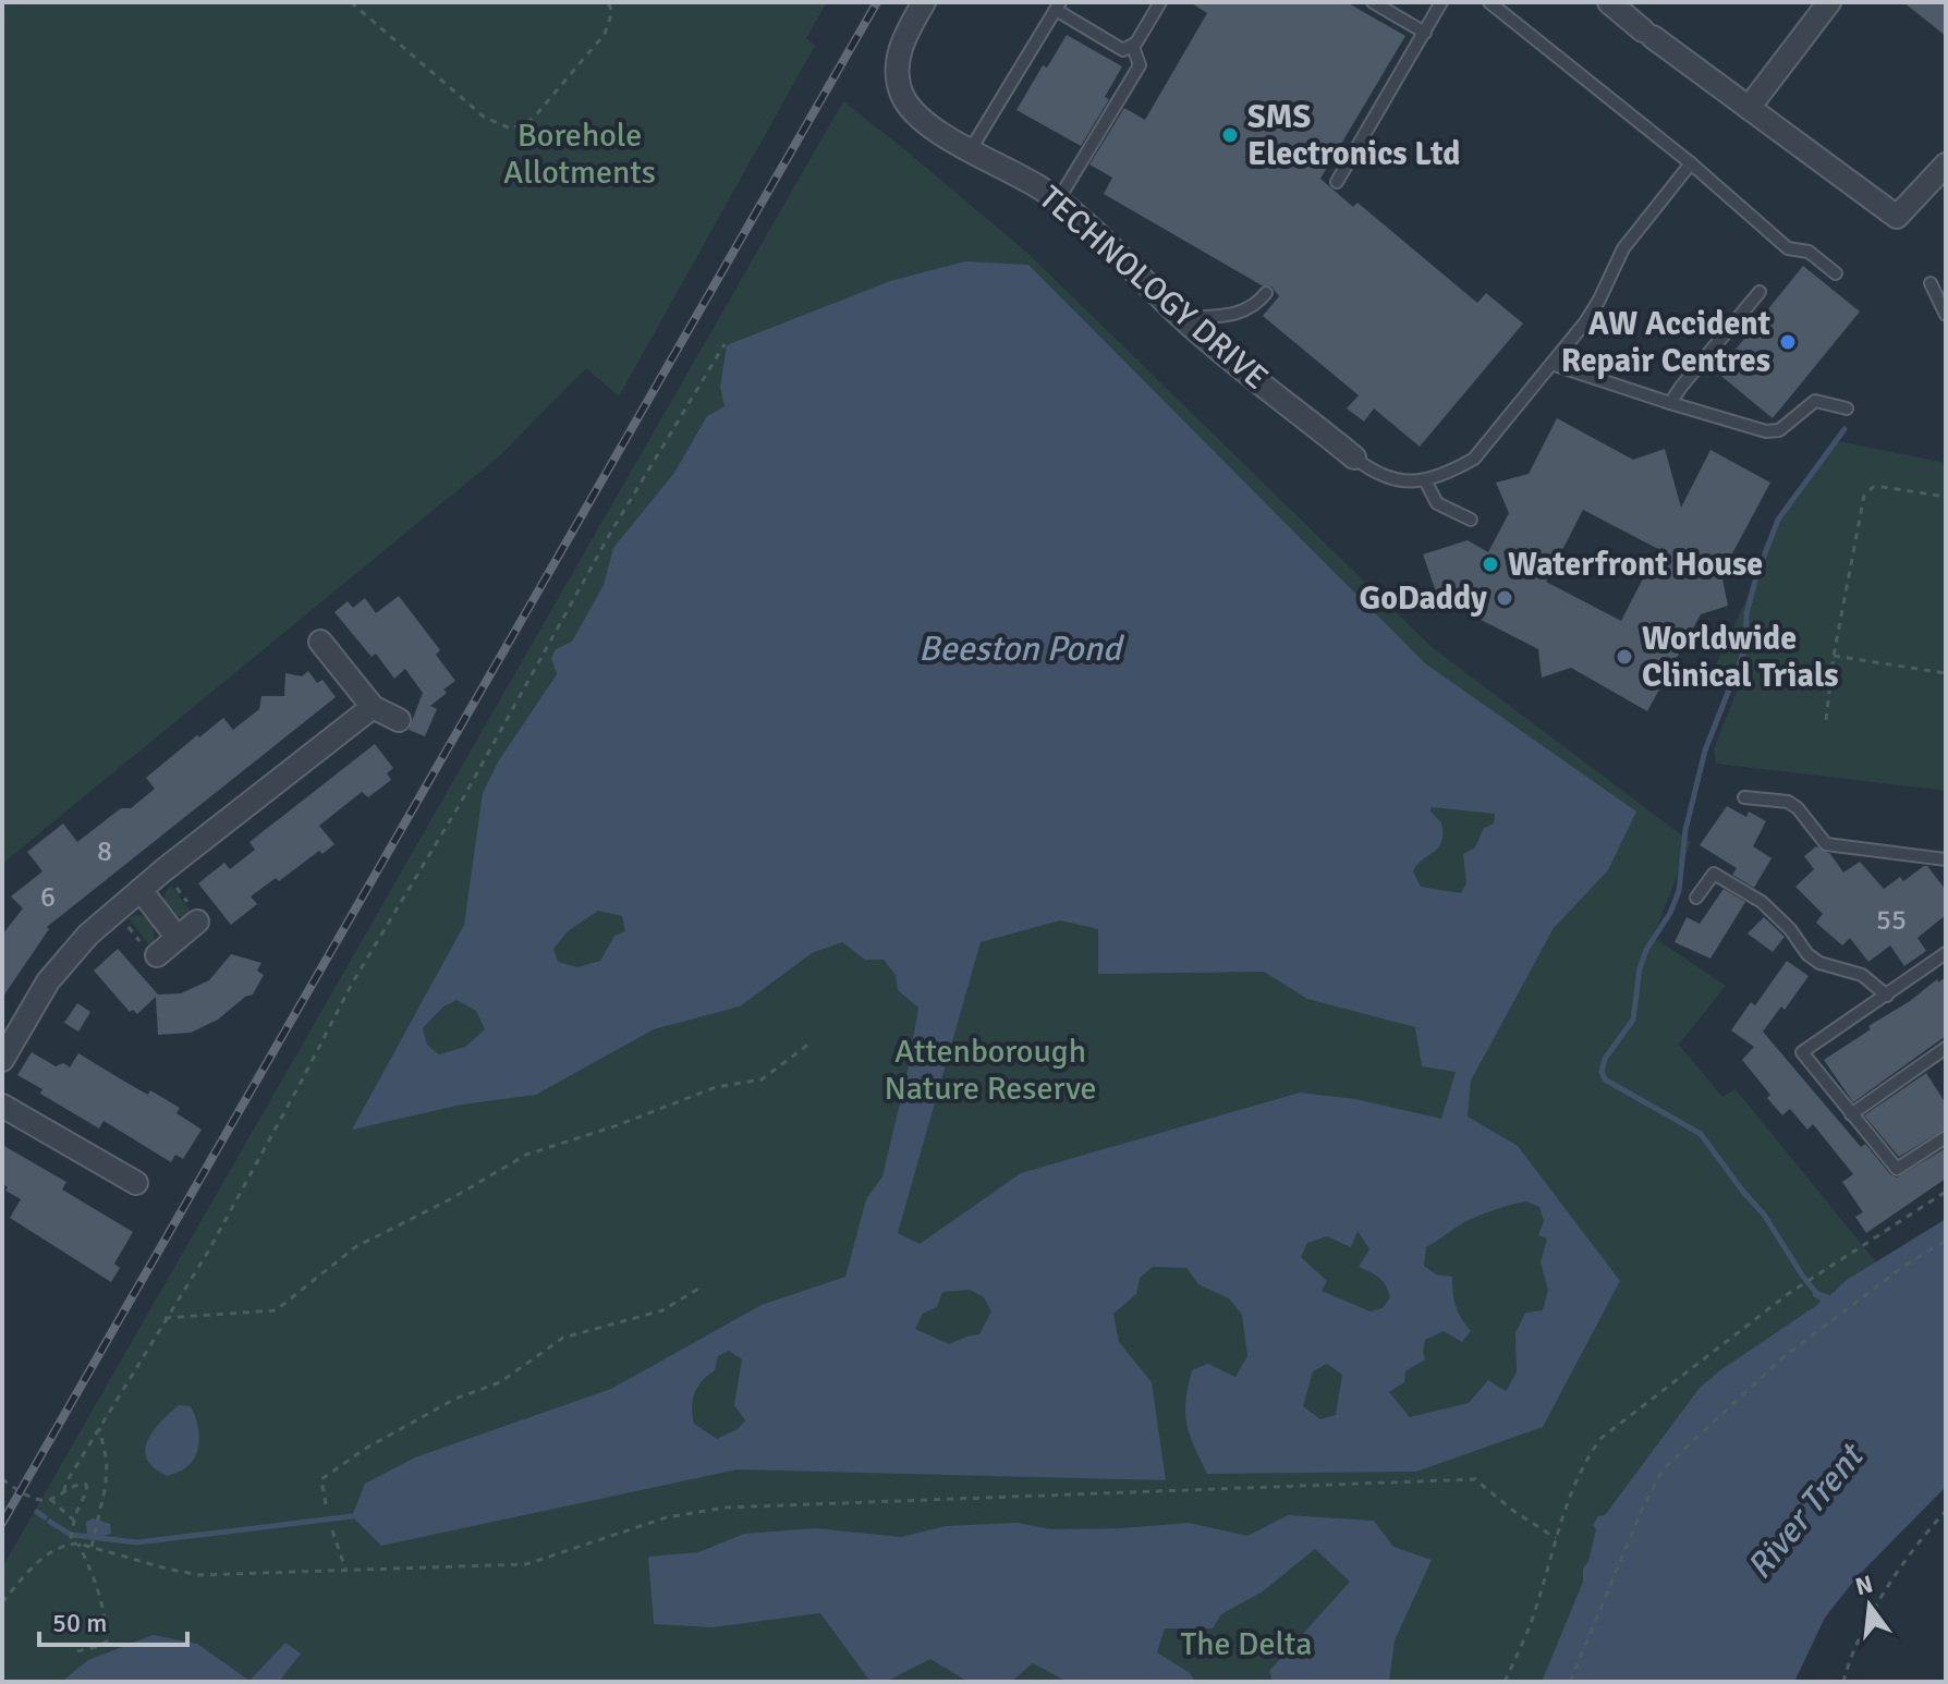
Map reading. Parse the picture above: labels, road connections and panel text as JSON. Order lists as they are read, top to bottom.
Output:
{
  "streets": {
    "street": ["TECHNOLOGY DRIVE"]
  },
  "water": ["Beeston Pond", "River Trent"],
  "parks": ["Borehole Allotments", "Attenborough Nature Reserve", "The Delta"],
  "places": [
    "SMS Electronics Ltd",
    "AW Accident Repair Centres",
    "Waterfront House",
    "GoDaddy",
    "Worldwide Clinical Trials"
  ],
  "house_numbers": ["8", "6", "55"],
  "scale_bar": "50 m",
  "north": "top"
}
